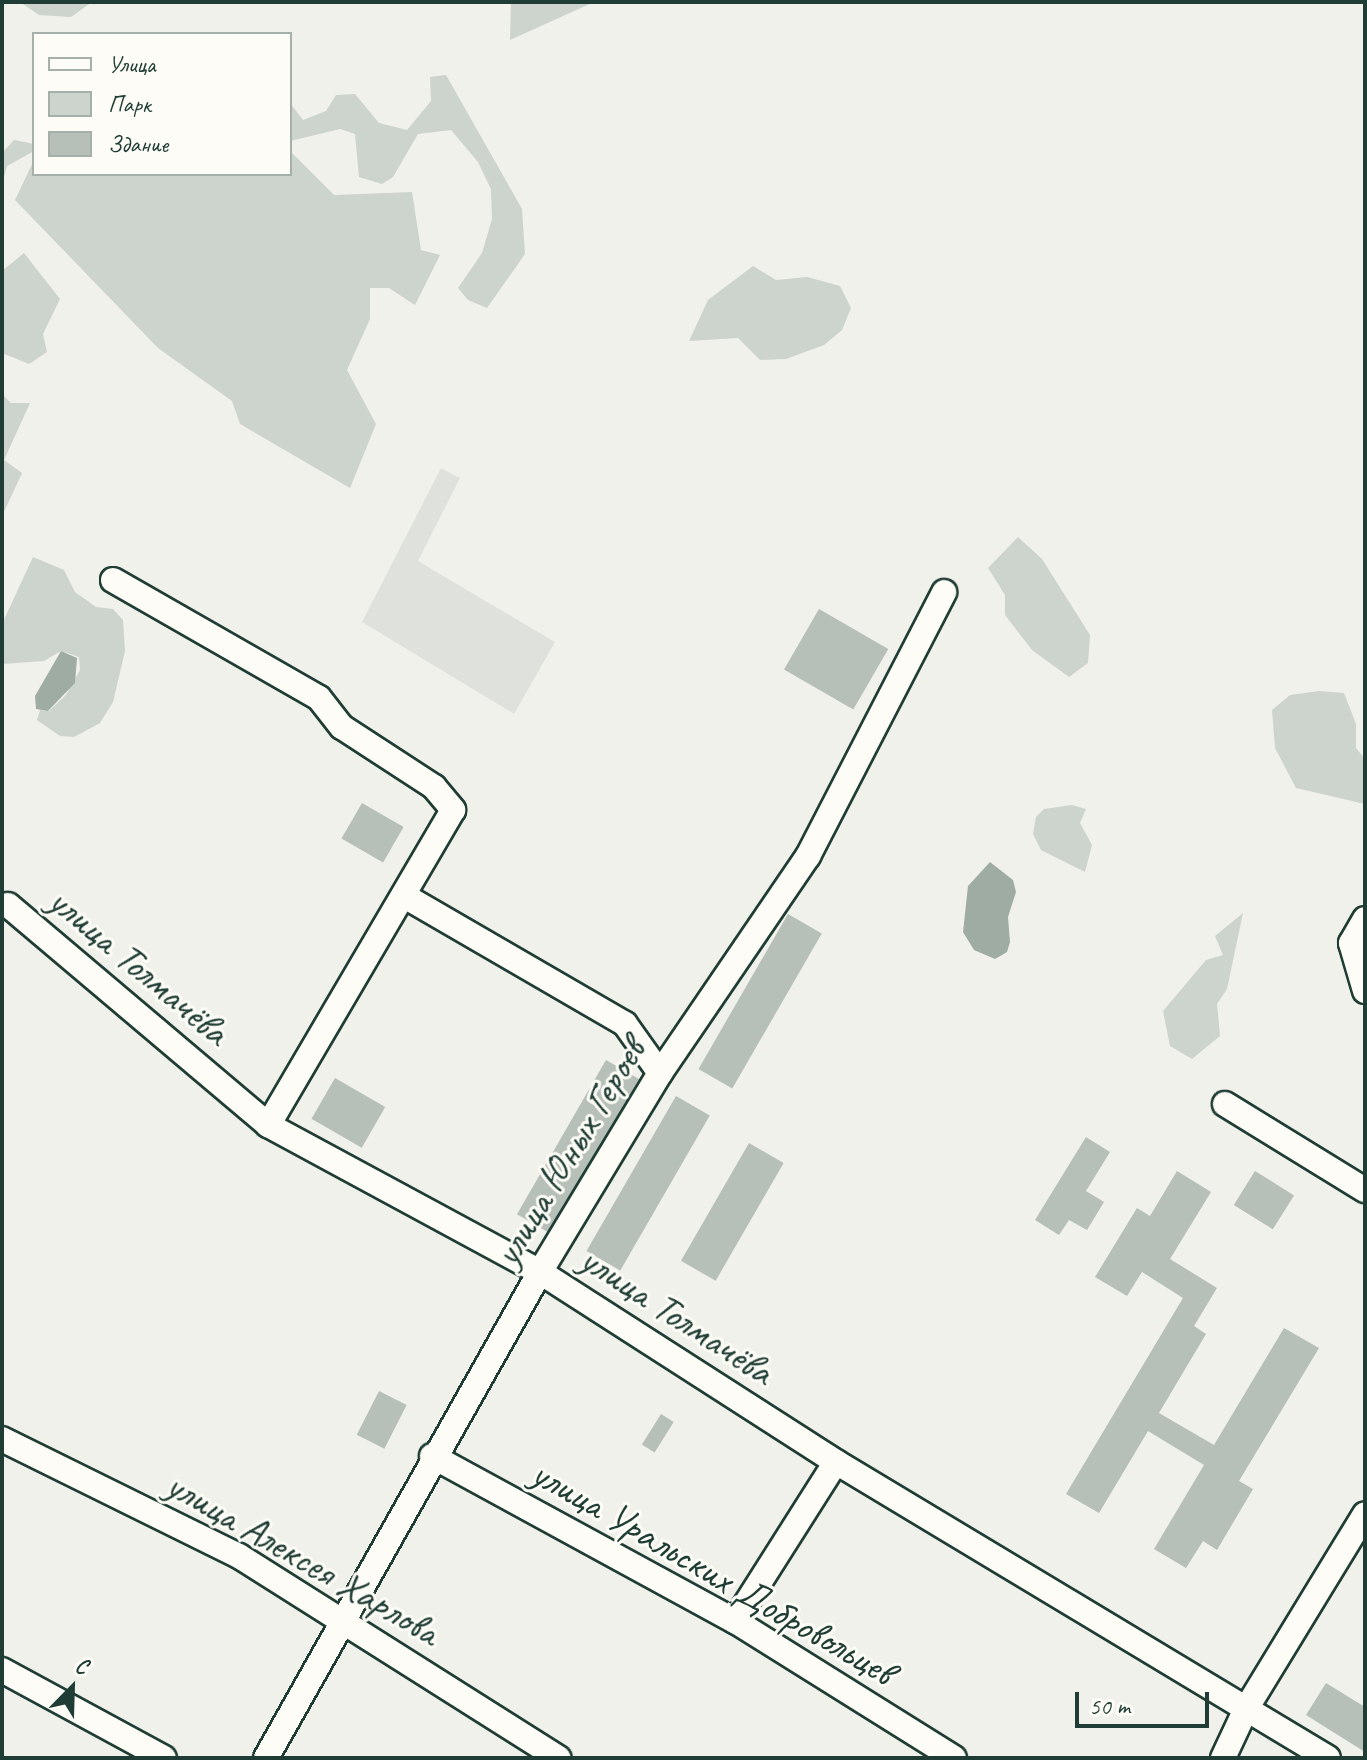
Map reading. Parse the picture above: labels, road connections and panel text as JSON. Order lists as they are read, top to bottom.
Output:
{
  "streets": {
    "street": [
      "улица Толмачёва",
      "улица Юных Героев",
      "улица Алексея Харлова",
      "улица Уральских Добровольцев"
    ]
  },
  "crossings": [
    ["улица Толмачёва", "улица Юных Героев"],
    ["улица Юных Героев", "улица Алексея Харлова"],
    ["улица Юных Героев", "улица Уральских Добровольцев"]
  ],
  "legend": ["Улица", "Парк", "Здание"],
  "scale_bar": "50 m",
  "north": "top right"
}
